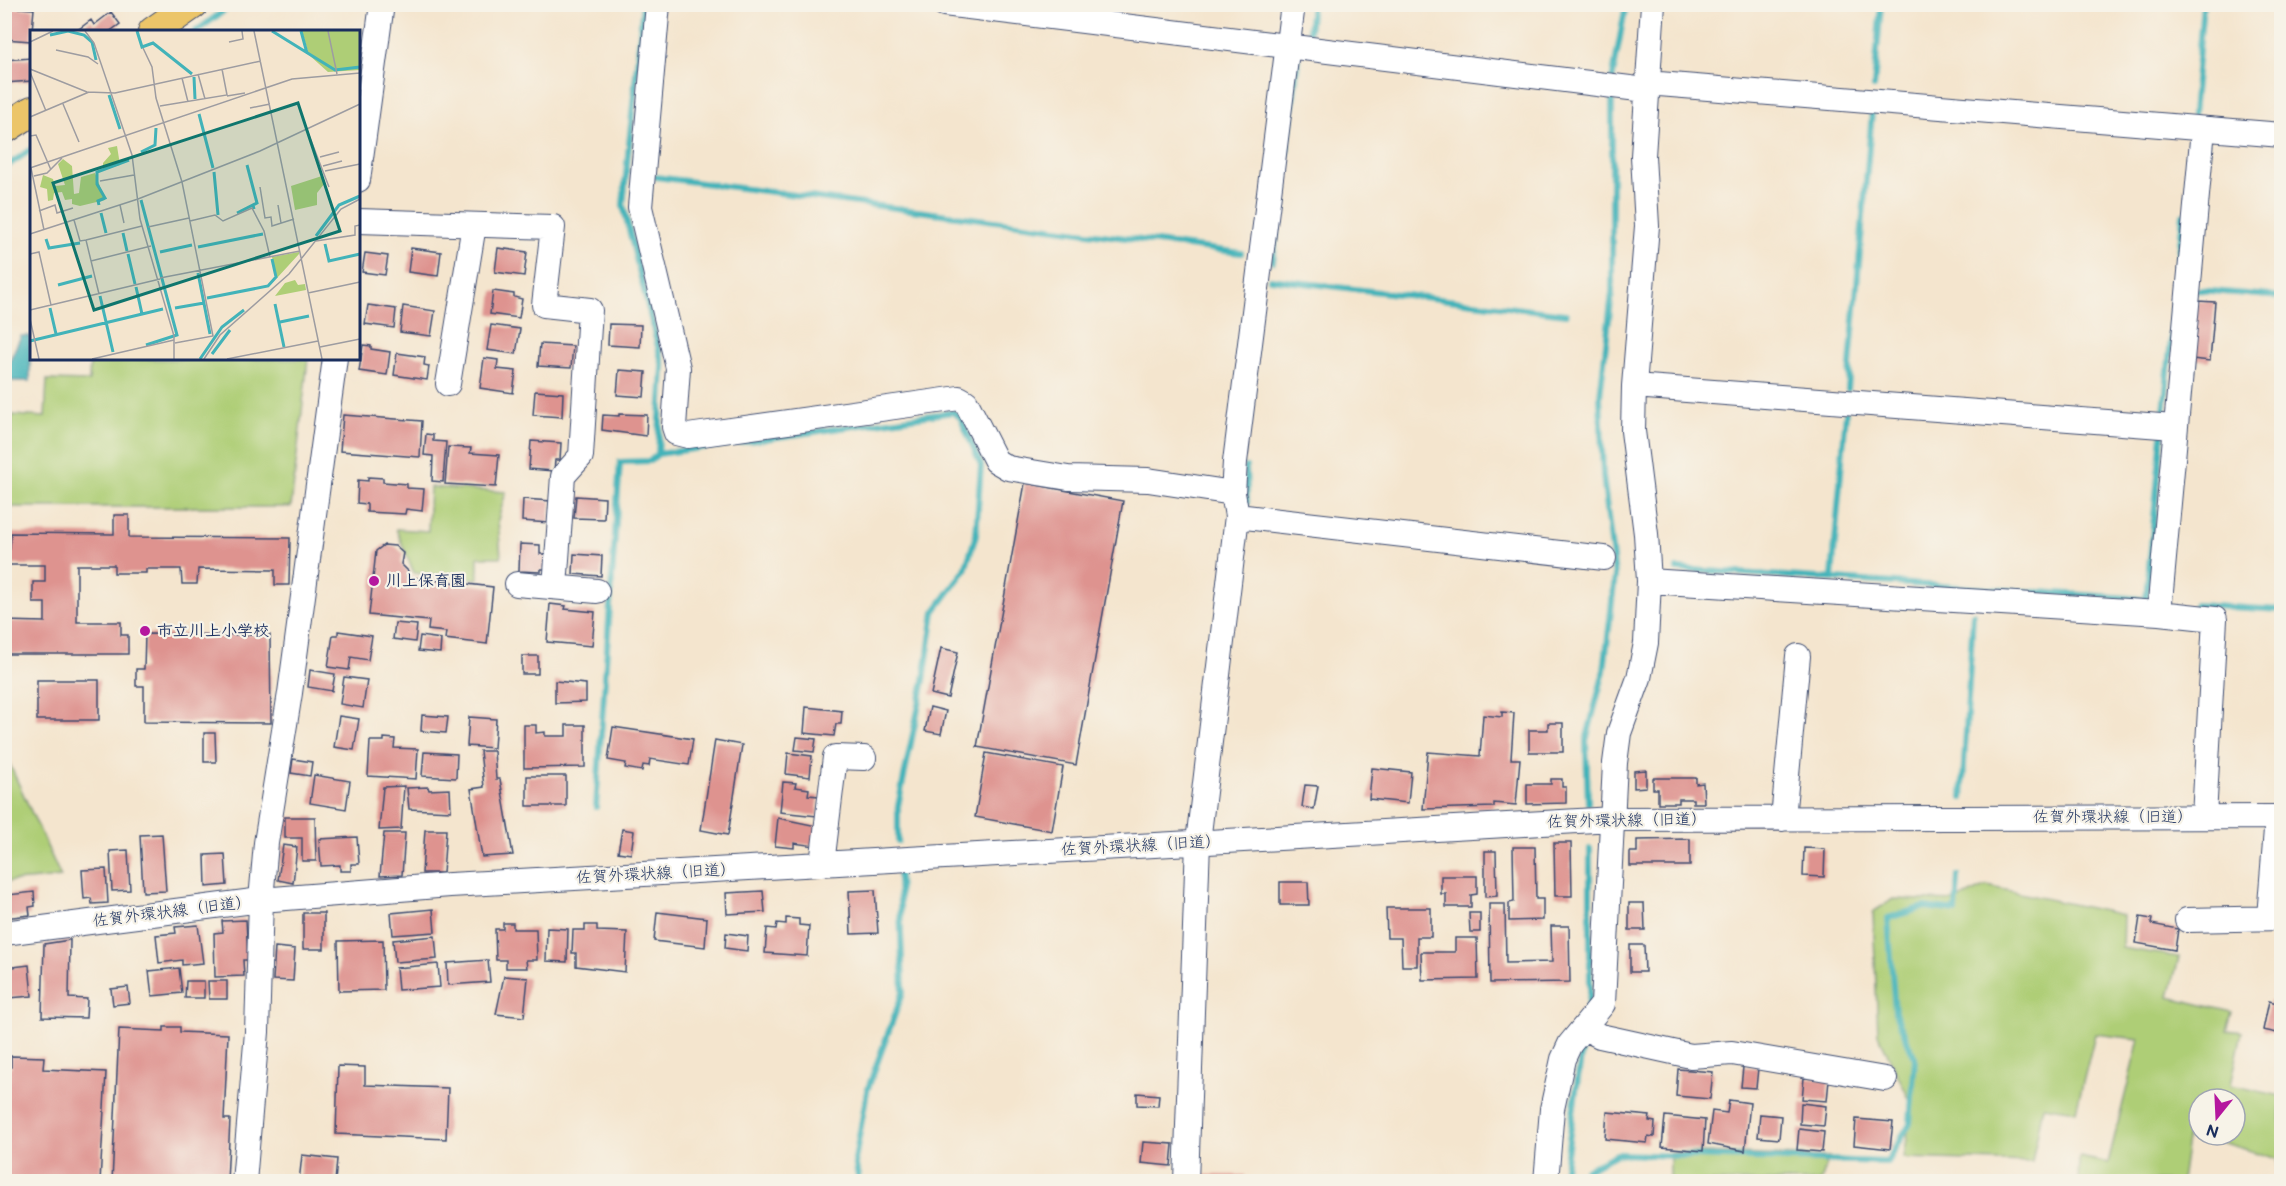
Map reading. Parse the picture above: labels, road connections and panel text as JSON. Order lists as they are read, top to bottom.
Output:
{
  "streets": {
    "street": ["佐賀外環状線（旧道）"]
  },
  "places": ["川上保育園", "市立川上小学校"],
  "north": "bottom"
}
